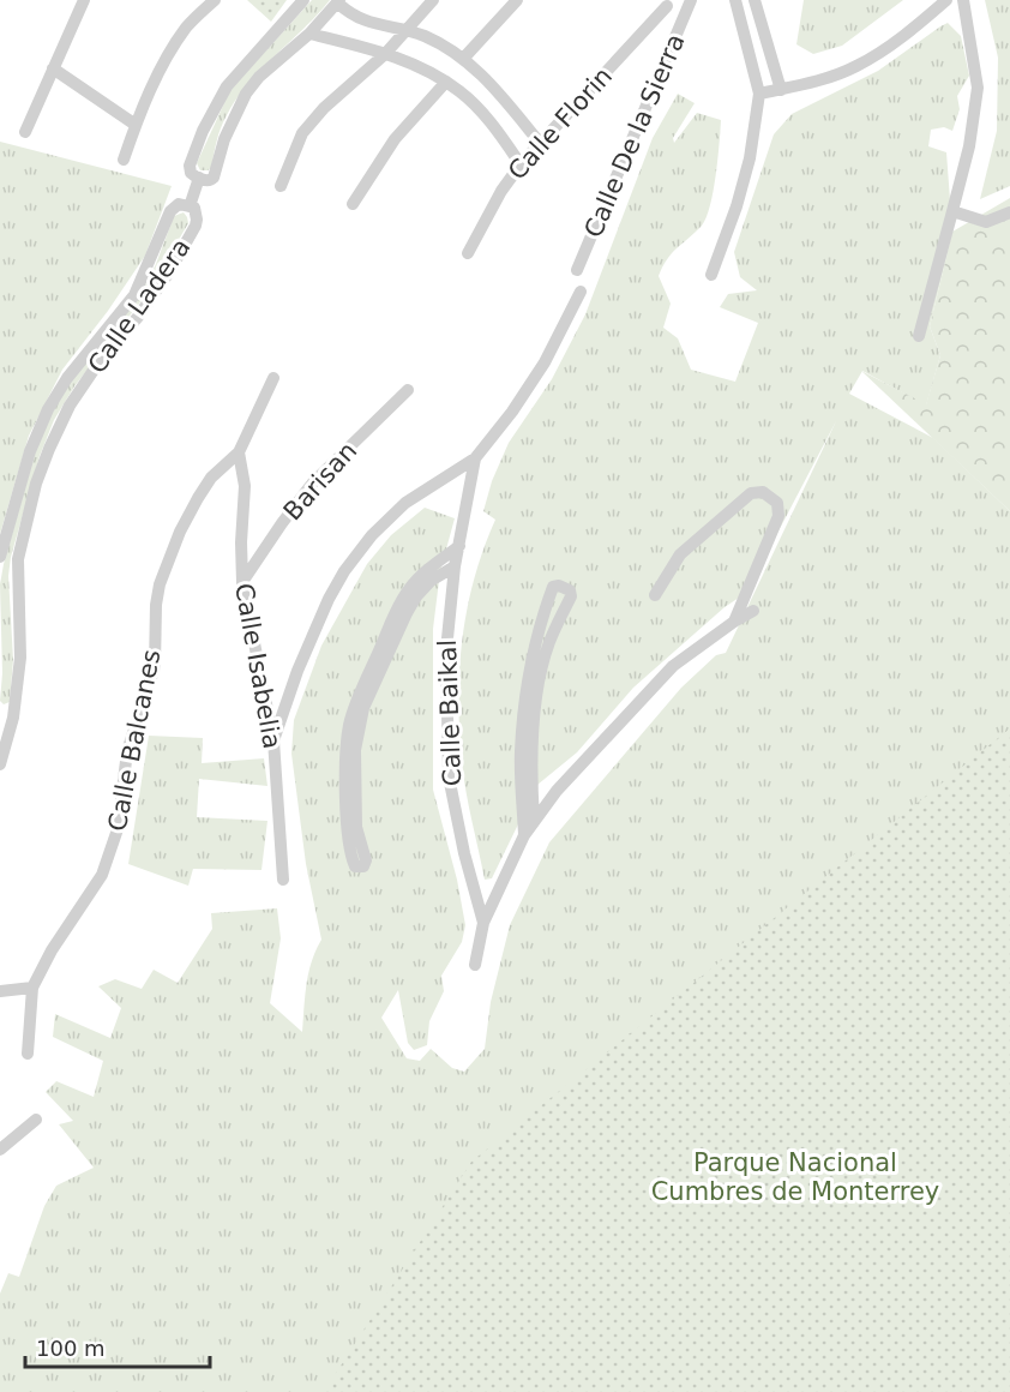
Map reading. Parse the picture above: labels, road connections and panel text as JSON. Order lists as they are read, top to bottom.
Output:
{
  "streets": {
    "street": [
      "Calle Florin",
      "Calle De la Sierra",
      "Calle Ladera",
      "Barisan",
      "Calle Isabelia",
      "Calle Baikal",
      "Calle Balcanes"
    ]
  },
  "crossings": [
    ["Barisan", "Calle Isabelia"],
    ["Calle Isabelia", "Calle Balcanes"]
  ],
  "parks": ["Parque Nacional Cumbres de Monterrey"],
  "scale_bar": "100 m"
}
